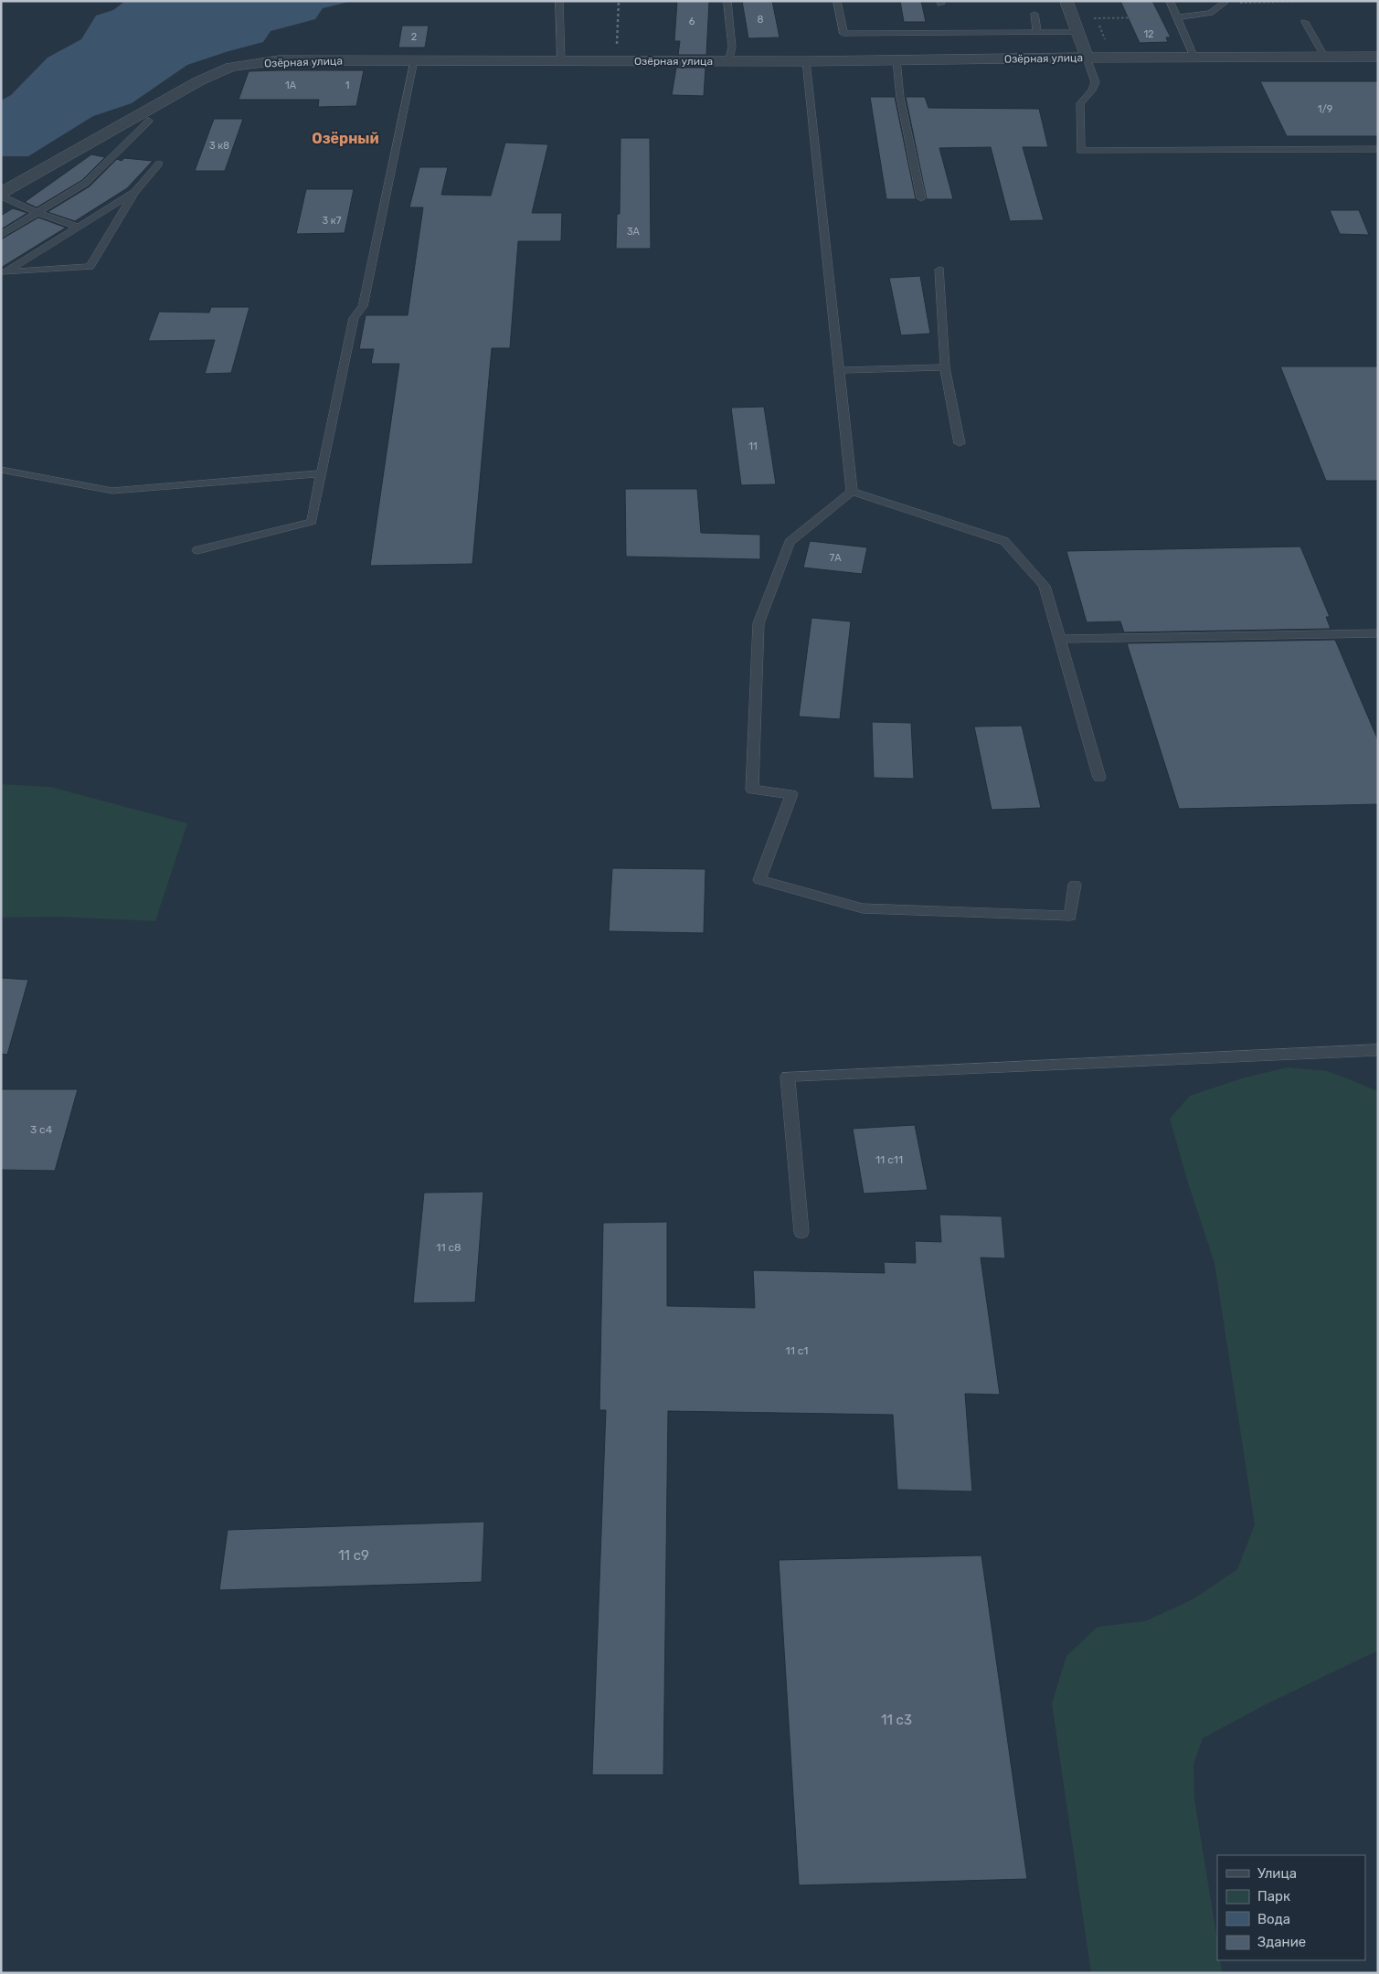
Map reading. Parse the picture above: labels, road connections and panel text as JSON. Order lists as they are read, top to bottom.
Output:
{
  "streets": {
    "street": ["Озёрная улица"]
  },
  "districts": ["Озёрный"],
  "house_numbers": [
    "8",
    "6",
    "12",
    "2",
    "1А",
    "1",
    "1/9",
    "3 к8",
    "3 к7",
    "3А",
    "11",
    "7А",
    "3 с4",
    "11 с11",
    "11 с8",
    "11 с1",
    "11 с9",
    "11 с3"
  ],
  "legend": [
    "Улица",
    "Парк",
    "Вода",
    "Здание"
  ]
}
